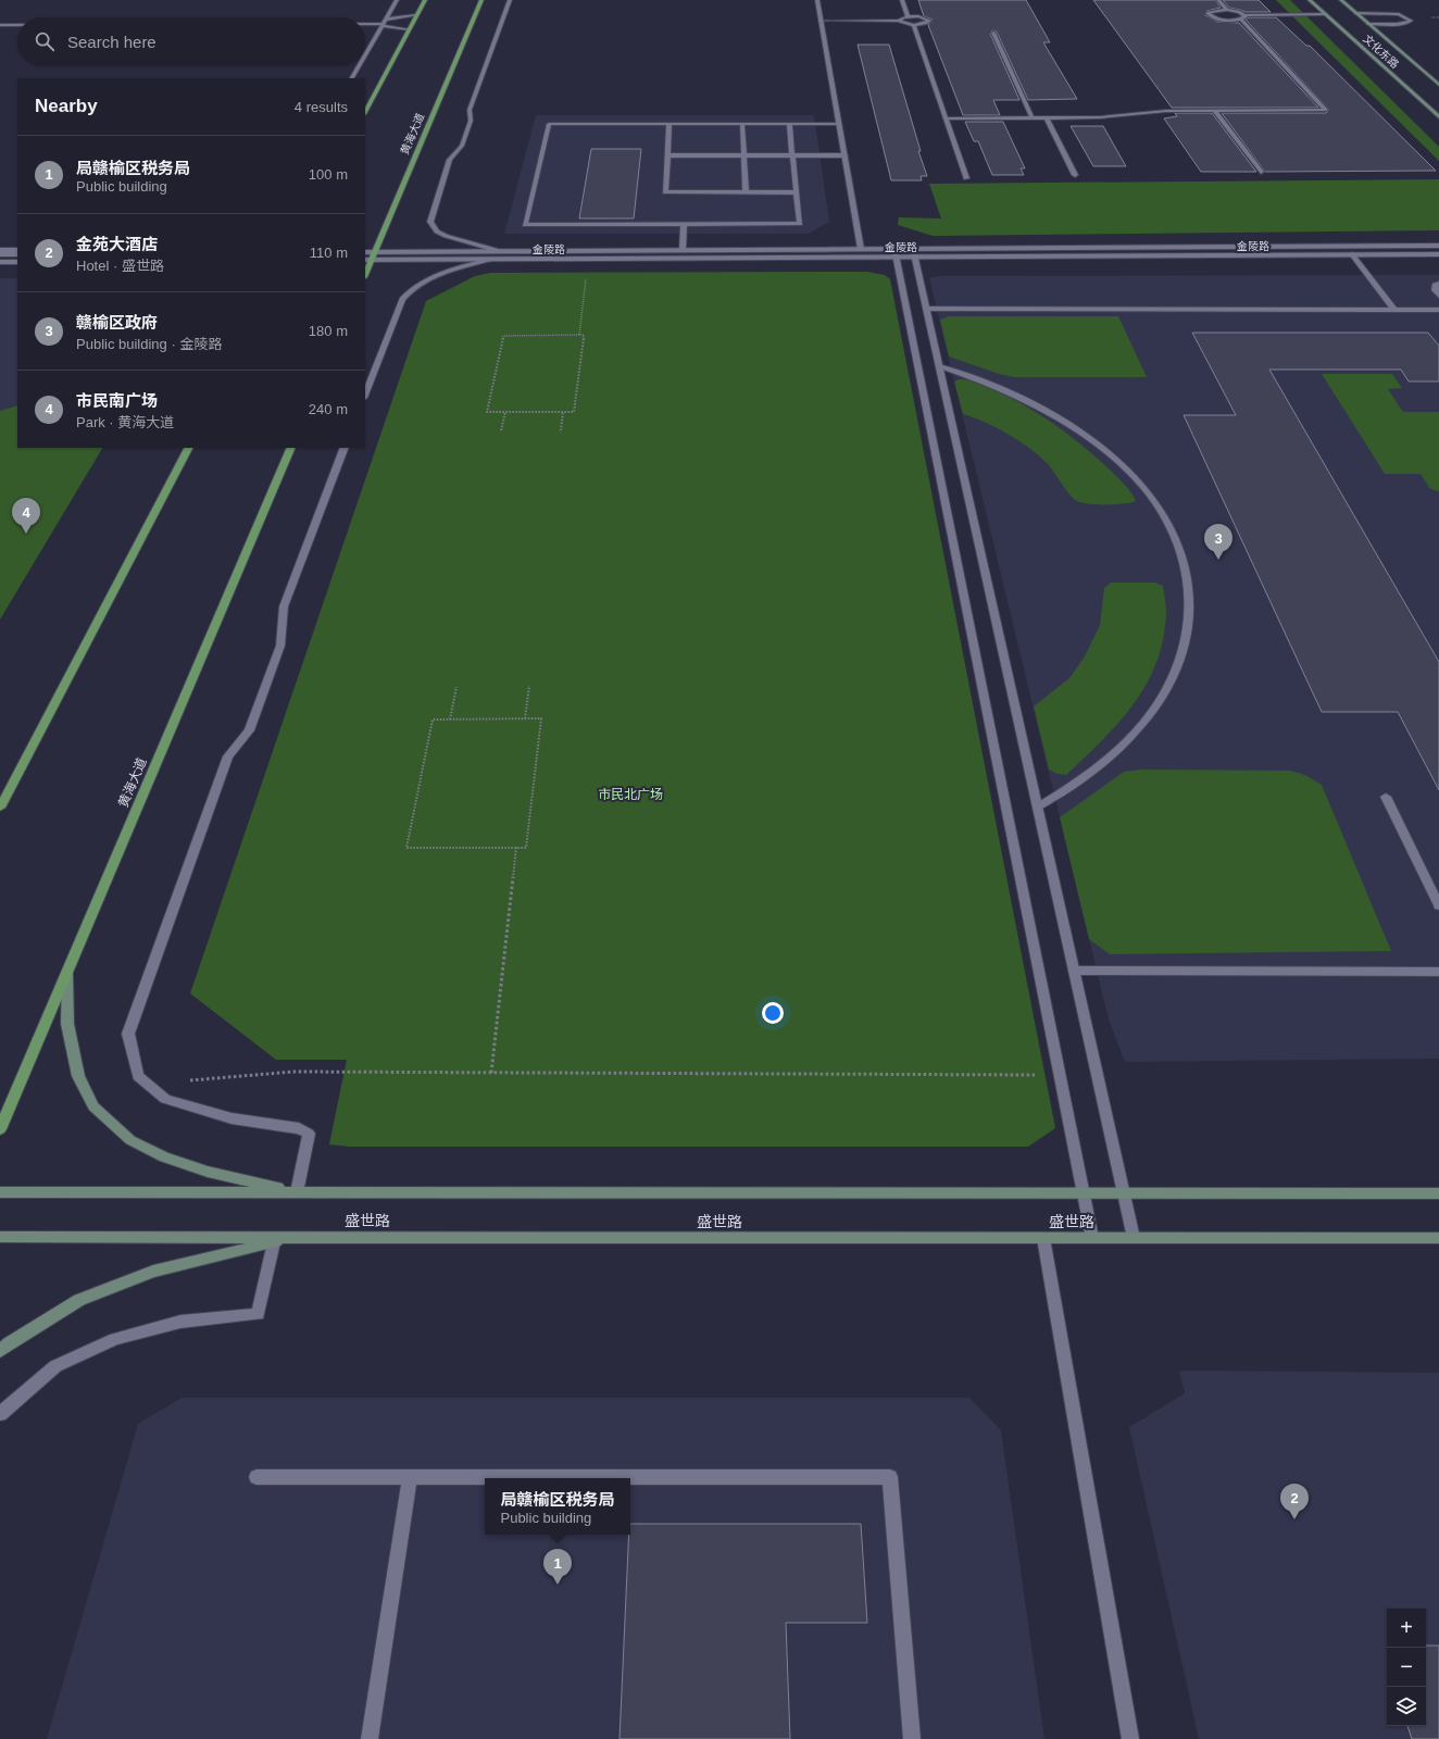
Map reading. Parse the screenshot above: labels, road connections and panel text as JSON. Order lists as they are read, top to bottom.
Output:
{
  "streets": {
    "main road": ["文化东路", "黄海大道", "盛世路"],
    "street": ["金陵路"]
  },
  "crossings": [
    ["黄海大道", "金陵路"]
  ],
  "parks": ["市民北广场"],
  "page": {
    "search": "Search here",
    "heading": ["Nearby", "4 results"],
    "list": [
      {
        "mark": "1",
        "name": "局赣榆区税务局",
        "note": "Public building",
        "value": "100 m"
      },
      {
        "mark": "2",
        "name": "金苑大酒店",
        "note": "Hotel · 盛世路",
        "value": "110 m"
      },
      {
        "mark": "3",
        "name": "赣榆区政府",
        "note": "Public building · 金陵路",
        "value": "180 m"
      },
      {
        "mark": "4",
        "name": "市民南广场",
        "note": "Park · 黄海大道",
        "value": "240 m"
      }
    ],
    "pins": [
      "4",
      "3",
      "2",
      "1"
    ],
    "popup": ["局赣榆区税务局", "Public building"],
    "map_buttons": ["+", "−"]
  }
}
